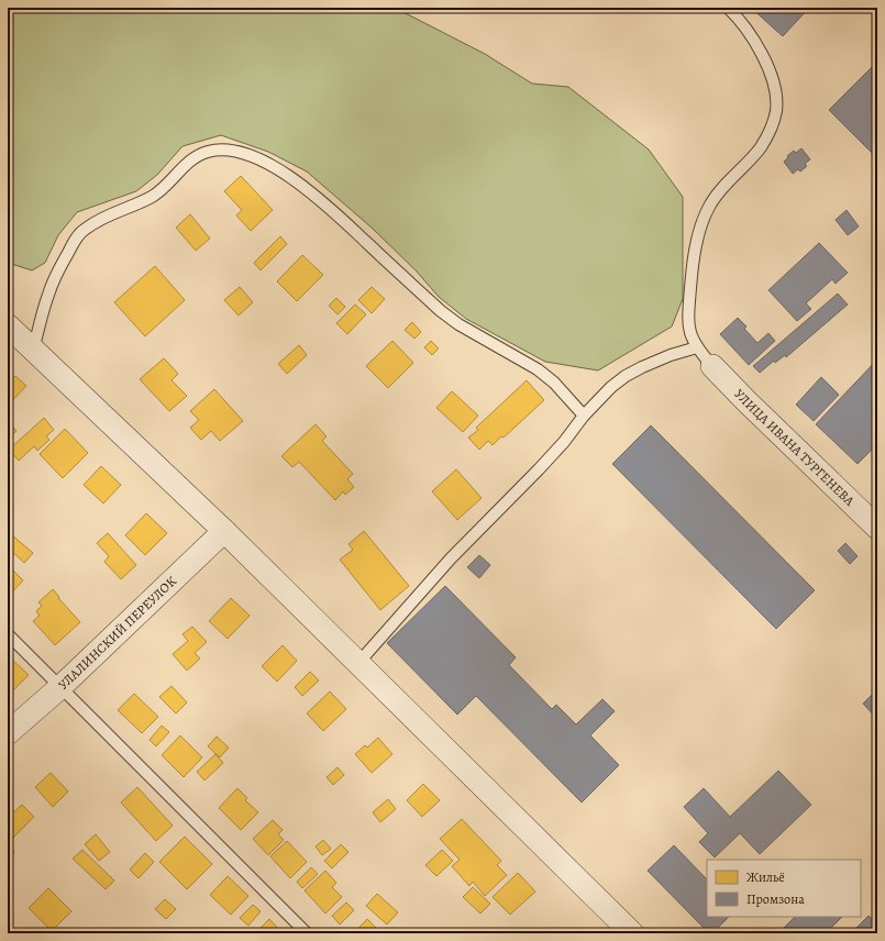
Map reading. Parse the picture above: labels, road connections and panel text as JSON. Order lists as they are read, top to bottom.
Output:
{
  "streets": {
    "street": ["УЛИЦА ИВАНА ТУРГЕНЕВА", "УЛАЛИНСКИЙ ПЕРЕУЛОК"]
  },
  "legend": ["Жильё", "Промзона"]
}
